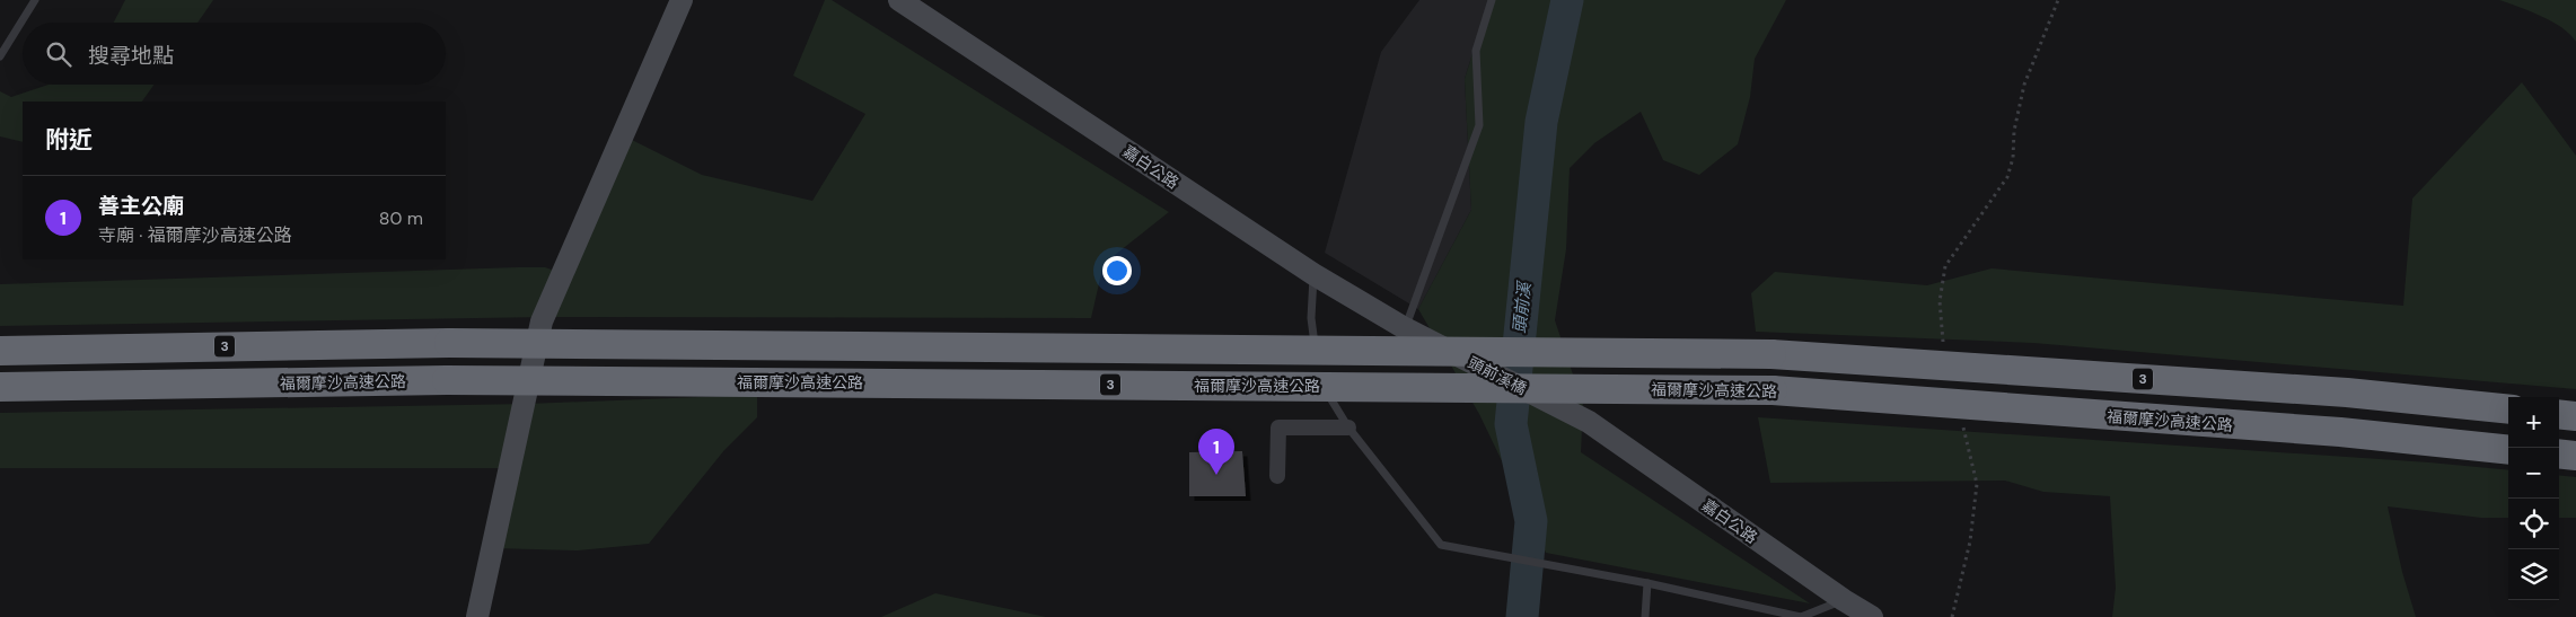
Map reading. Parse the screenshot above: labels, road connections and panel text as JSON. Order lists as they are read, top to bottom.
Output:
{
  "streets": {
    "highway": ["3", "福爾摩沙高速公路"],
    "main road": ["嘉白公路", "頭前溪橋"]
  },
  "crossings": [
    ["嘉白公路", "頭前溪橋"]
  ],
  "water": ["頭前溪"],
  "page": {
    "search": "搜尋地點",
    "heading": "附近",
    "list": [
      {
        "mark": "1",
        "name": "善主公廟",
        "note": "寺廟 · 福爾摩沙高速公路",
        "value": "80 m"
      }
    ],
    "map_buttons": ["+", "−"],
    "pins": "1"
  }
}
